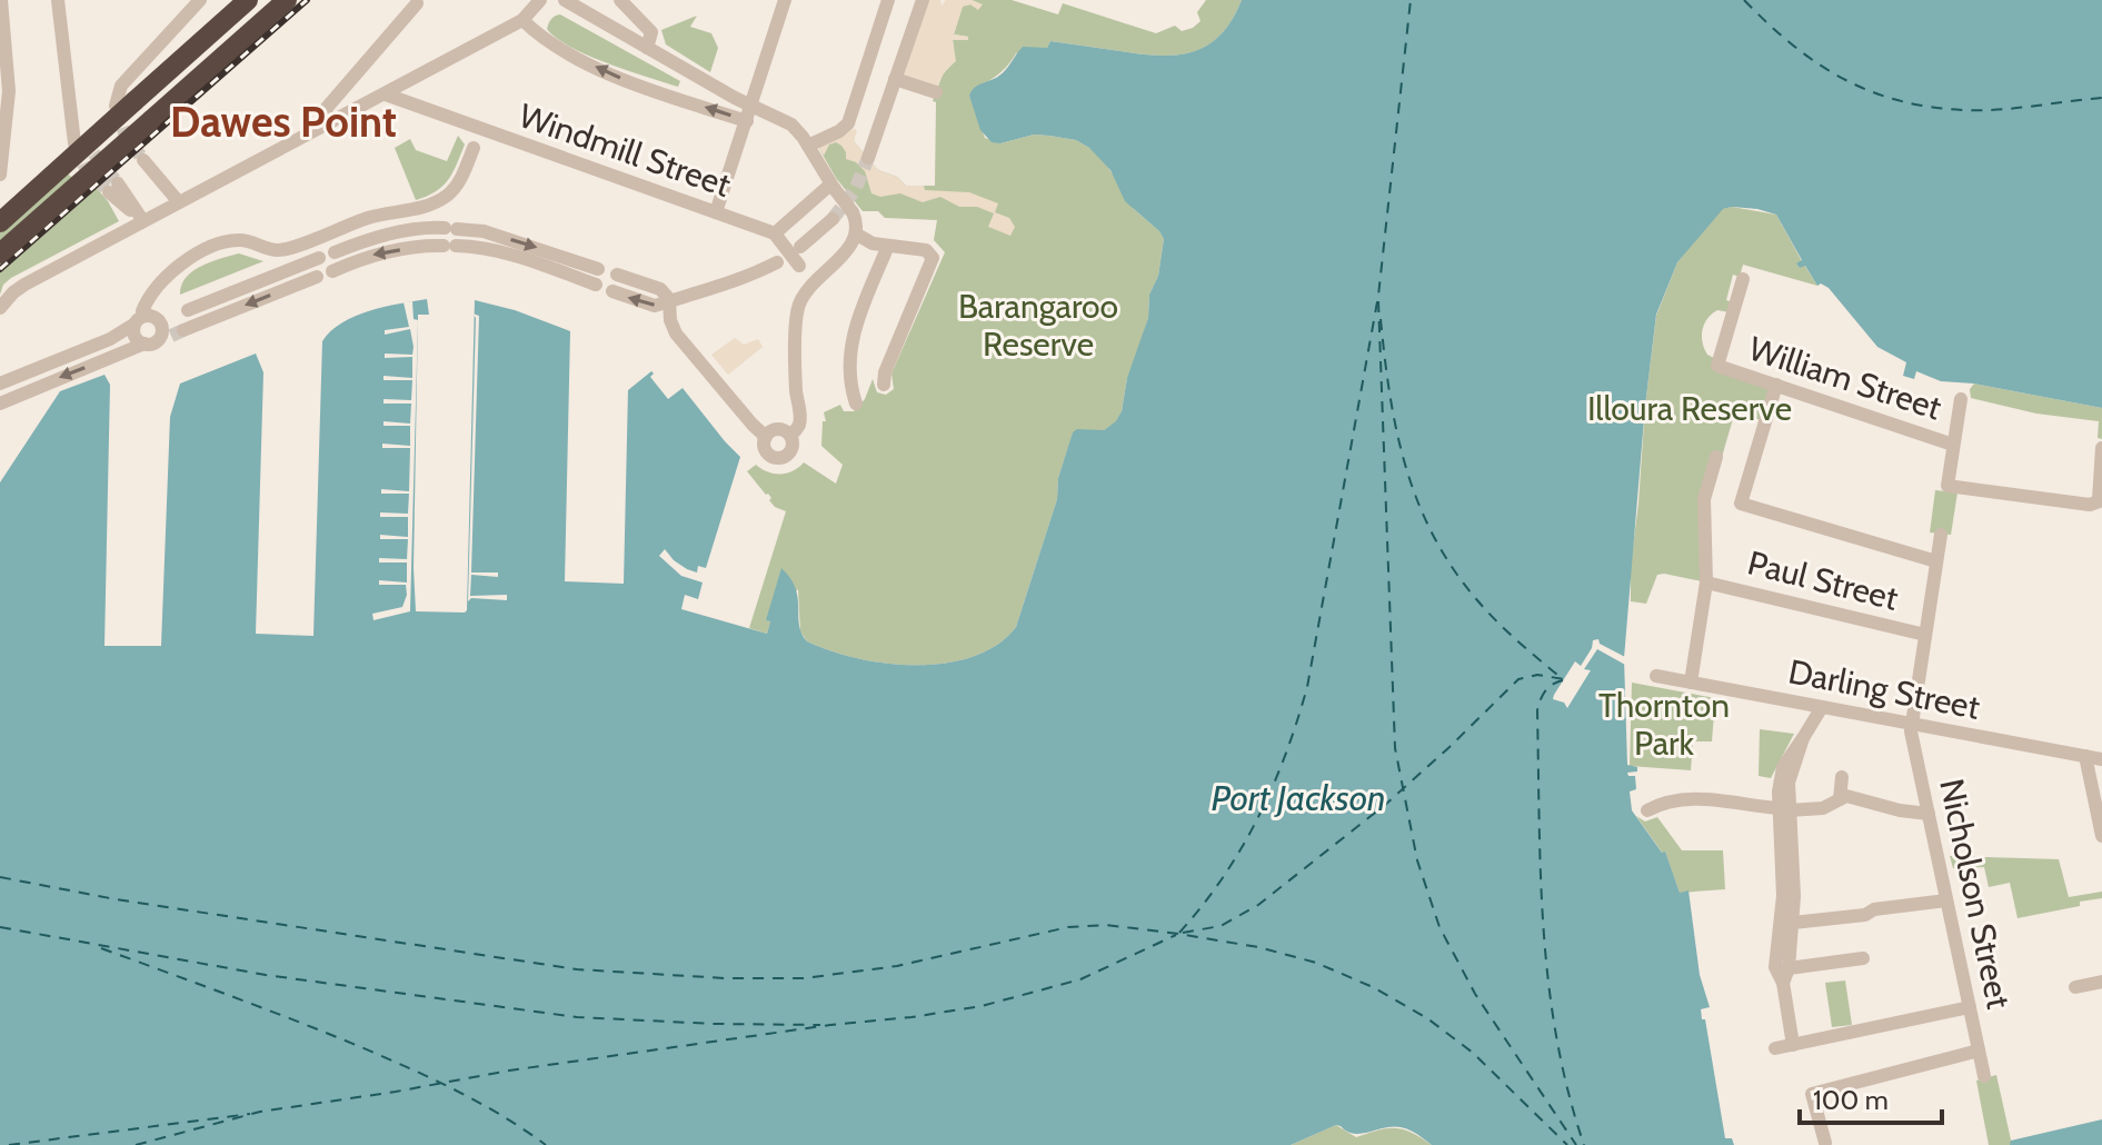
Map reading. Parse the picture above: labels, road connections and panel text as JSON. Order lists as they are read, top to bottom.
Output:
{
  "streets": {
    "street": [
      "Windmill Street",
      "William Street",
      "Paul Street",
      "Darling Street",
      "Nicholson Street"
    ]
  },
  "crossings": [
    ["Paul Street", "Nicholson Street"],
    ["Darling Street", "Nicholson Street"]
  ],
  "districts": ["Dawes Point"],
  "water": ["Port Jackson"],
  "parks": ["Barangaroo Reserve", "Illoura Reserve", "Thornton Park"],
  "scale_bar": "100 m"
}
